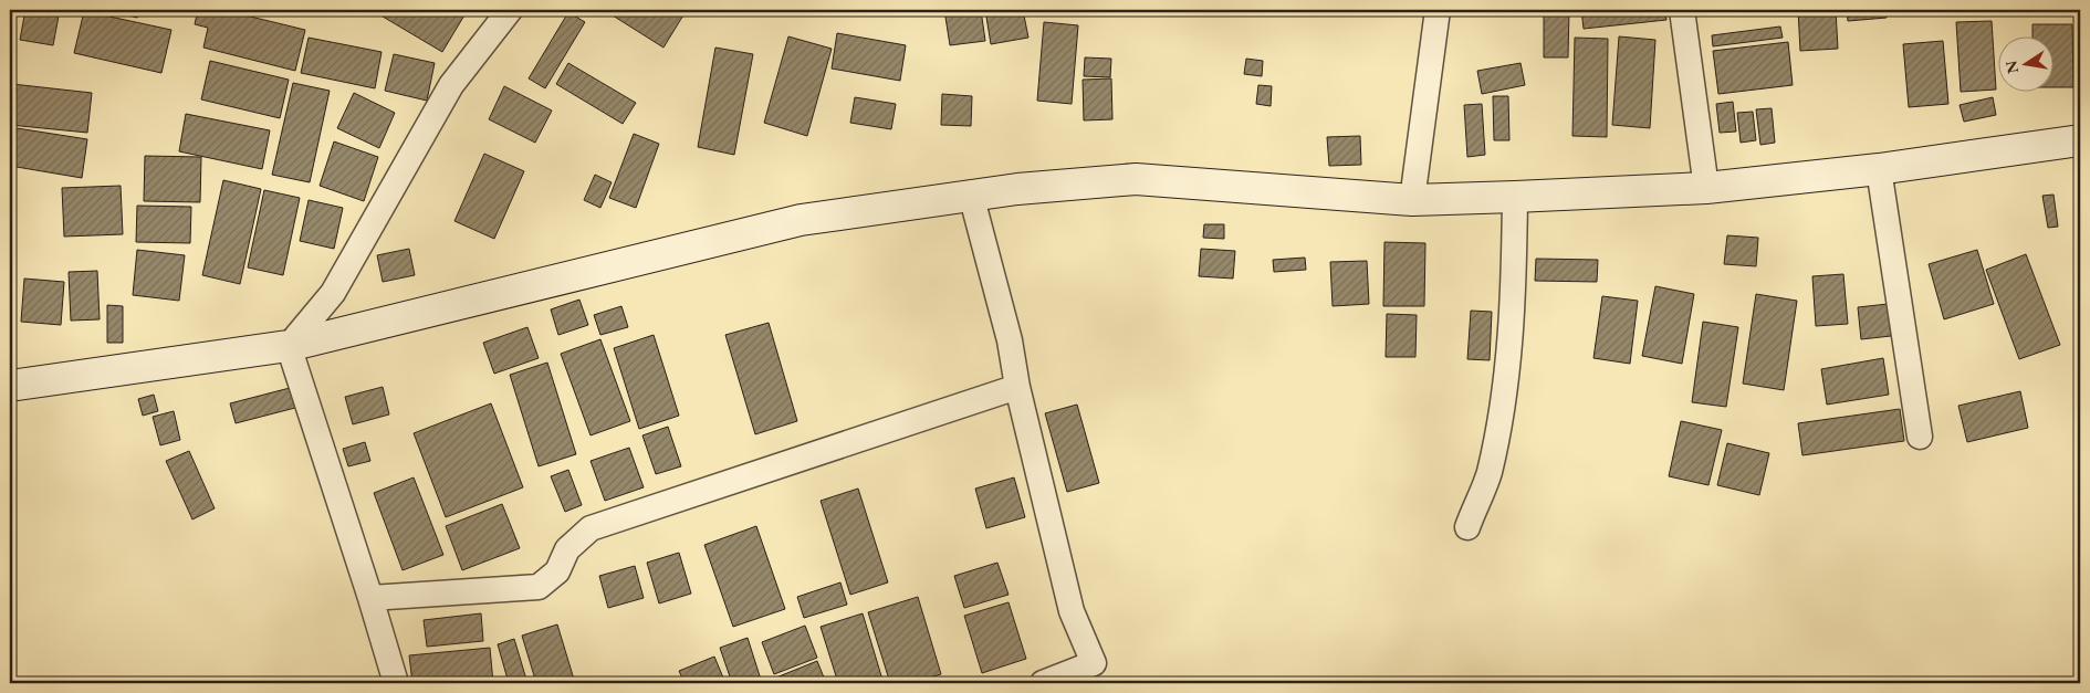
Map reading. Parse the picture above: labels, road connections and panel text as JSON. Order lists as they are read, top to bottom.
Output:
{
  "north": "left"
}
